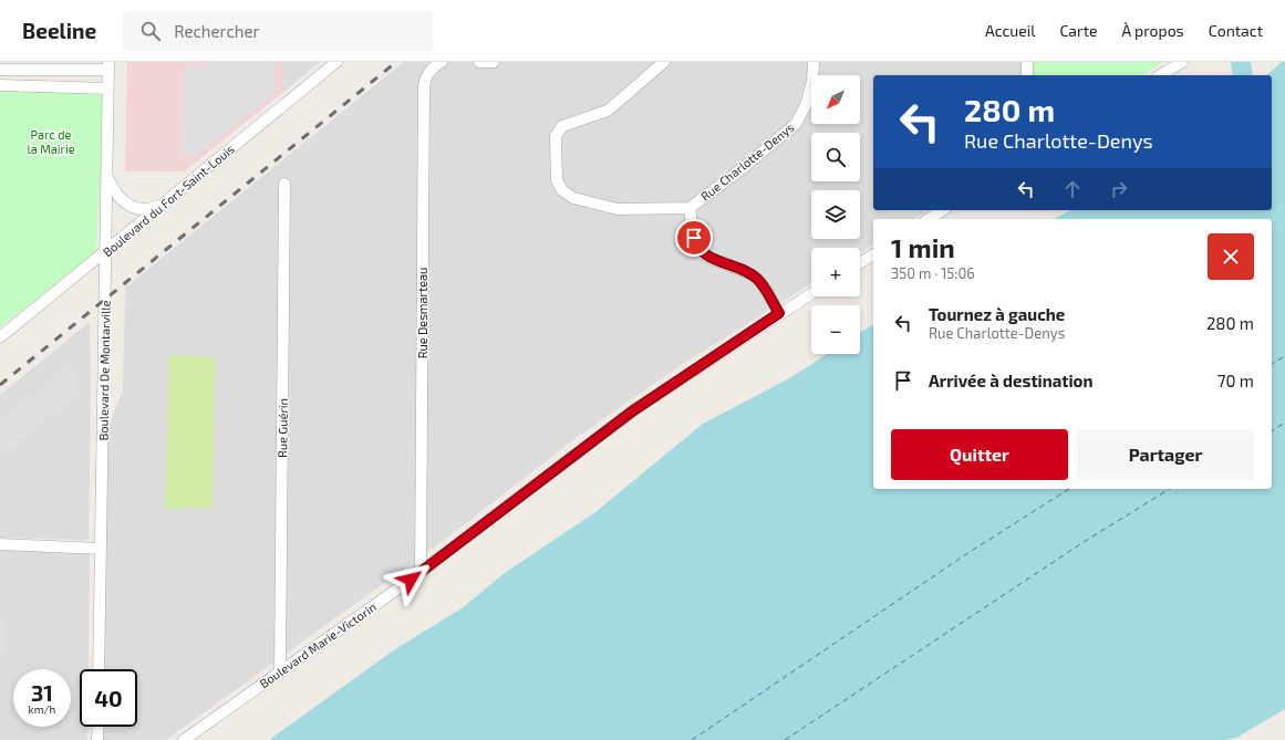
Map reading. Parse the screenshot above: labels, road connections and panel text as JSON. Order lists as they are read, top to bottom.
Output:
{
  "streets": {
    "street": [
      "Rue Charlotte-Denys",
      "Boulevard du Fort-Saint-Louis",
      "Rue Desmarteau",
      "Boulevard De Montarville",
      "Rue Guérin",
      "Boulevard Marie-Victorin"
    ]
  },
  "crossings": [
    ["Rue Charlotte-Denys", "Boulevard Marie-Victorin"],
    ["Boulevard du Fort-Saint-Louis", "Boulevard De Montarville"],
    ["Rue Desmarteau", "Boulevard Marie-Victorin"],
    ["Rue Guérin", "Boulevard Marie-Victorin"]
  ],
  "parks": ["Parc de la Mairie"],
  "north": "bottom left",
  "page": {
    "header": "Beeline",
    "search": "Rechercher",
    "nav": [
      "Accueil",
      "Carte",
      "À propos",
      "Contact"
    ],
    "map_buttons": ["+", "−"],
    "turn": ["280 m", "Rue Charlotte-Denys"],
    "heading": ["1 min", "350 m · 15:06"],
    "list": [
      {
        "name": "Tournez à gauche",
        "note": "Rue Charlotte-Denys",
        "value": "280 m"
      },
      {
        "name": "Arrivée à destination",
        "value": "70 m"
      }
    ],
    "buttons": ["Quitter", "Partager"],
    "speed": "31 km/h",
    "limit": "40"
  }
}
